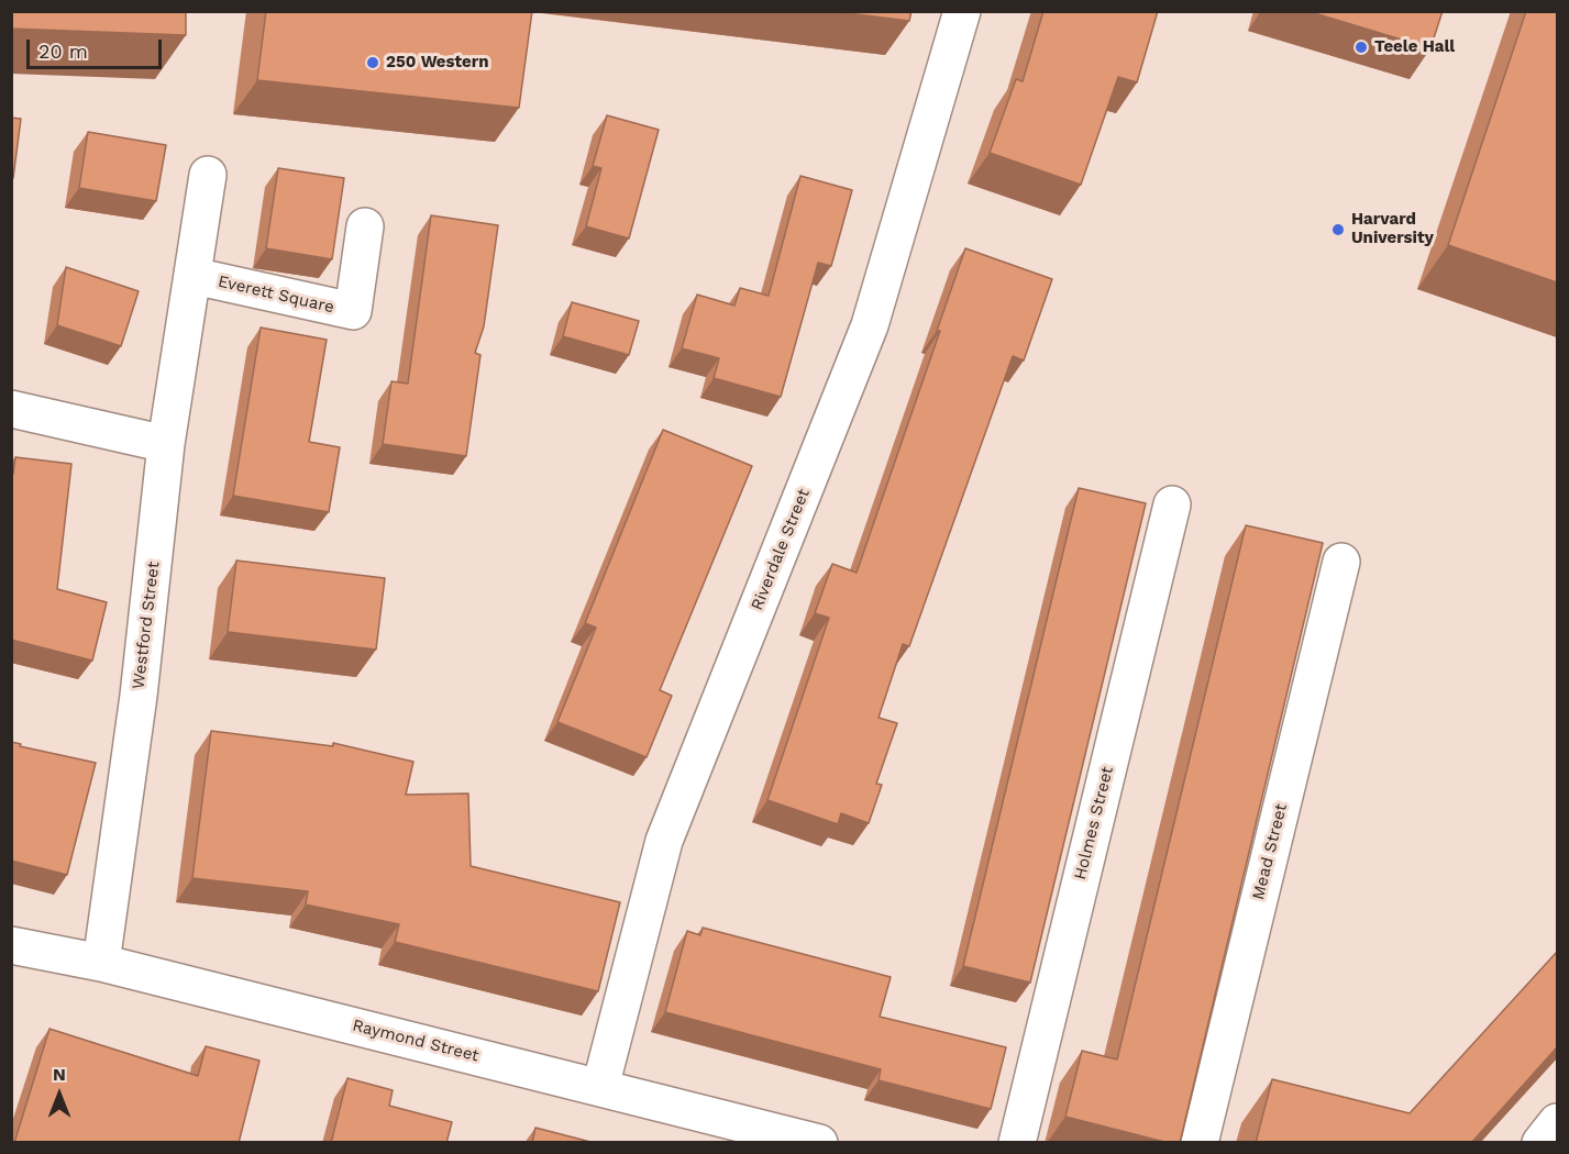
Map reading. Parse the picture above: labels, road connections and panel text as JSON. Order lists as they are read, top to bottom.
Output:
{
  "streets": {
    "street": [
      "Everett Square",
      "Riverdale Street",
      "Westford Street",
      "Holmes Street",
      "Mead Street",
      "Raymond Street"
    ]
  },
  "crossings": [
    ["Everett Square", "Westford Street"],
    ["Riverdale Street", "Raymond Street"],
    ["Westford Street", "Raymond Street"]
  ],
  "places": ["Teele Hall", "250 Western", "Harvard University"],
  "scale_bar": "20 m",
  "north": "top"
}
